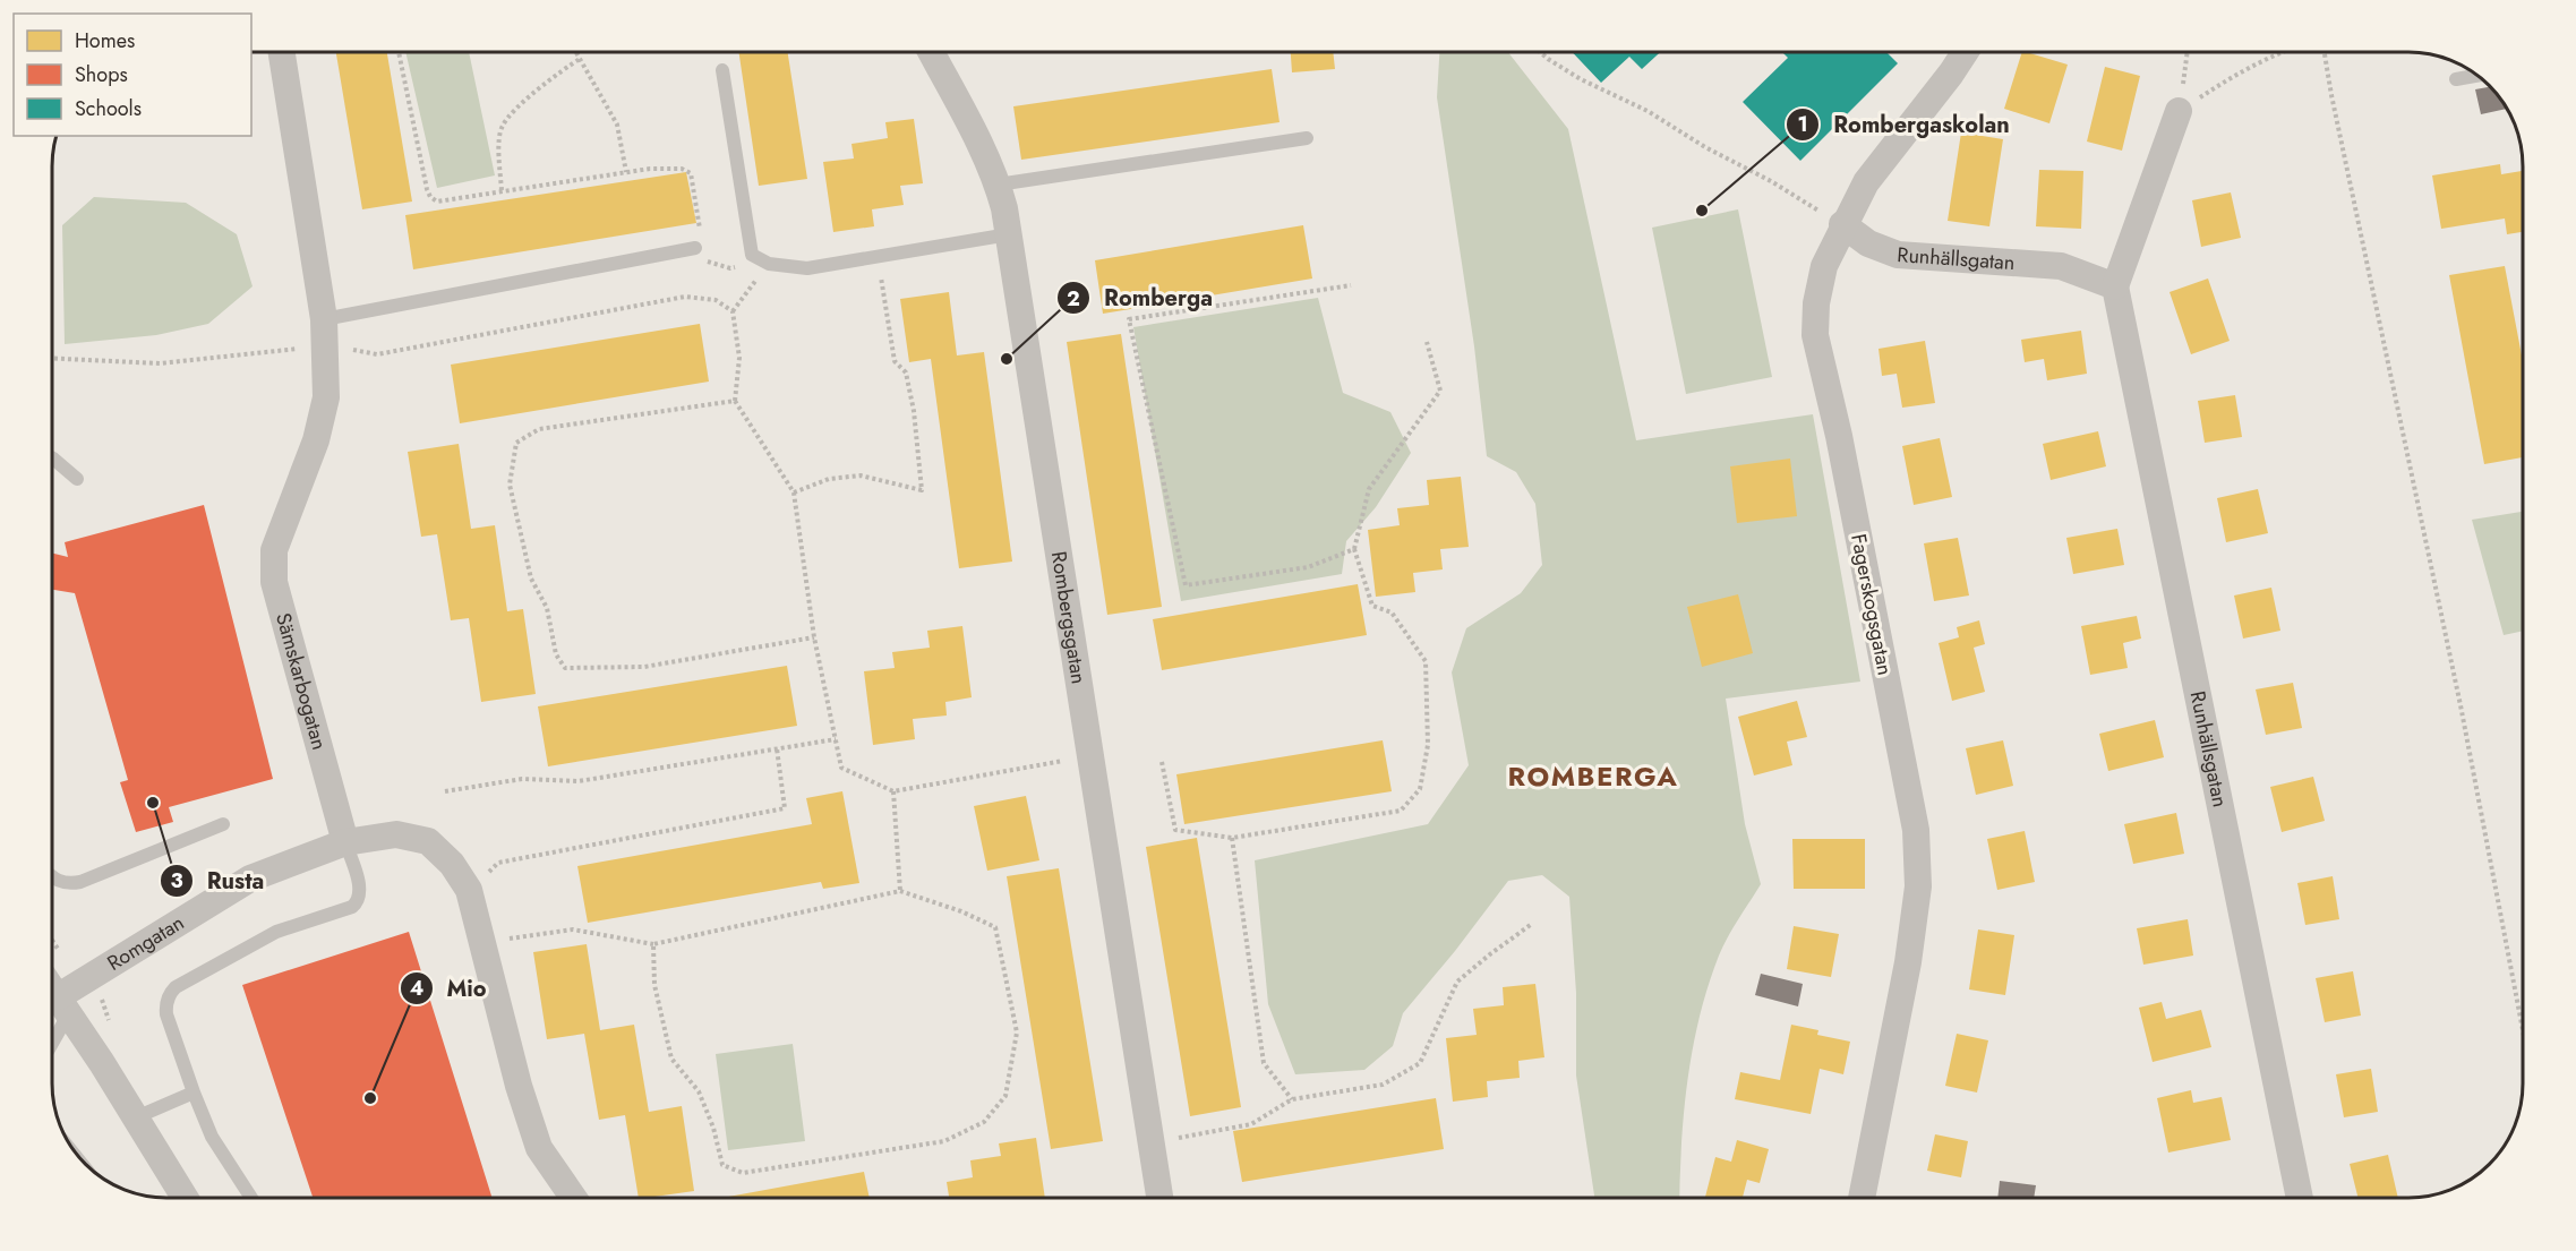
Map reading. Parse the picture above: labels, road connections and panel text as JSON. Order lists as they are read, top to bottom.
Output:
{
  "streets": {
    "street": [
      "Runhällsgatan",
      "Fagerskogsgatan",
      "Rombergsgatan",
      "Sämskarbogatan",
      "Romgatan"
    ]
  },
  "crossings": [
    ["Runhällsgatan", "Fagerskogsgatan"],
    ["Sämskarbogatan", "Romgatan"]
  ],
  "districts": ["ROMBERGA"],
  "places": [
    "Rombergaskolan",
    "Romberga",
    "Rusta",
    "Mio"
  ],
  "legend": ["Homes", "Shops", "Schools"]
}
